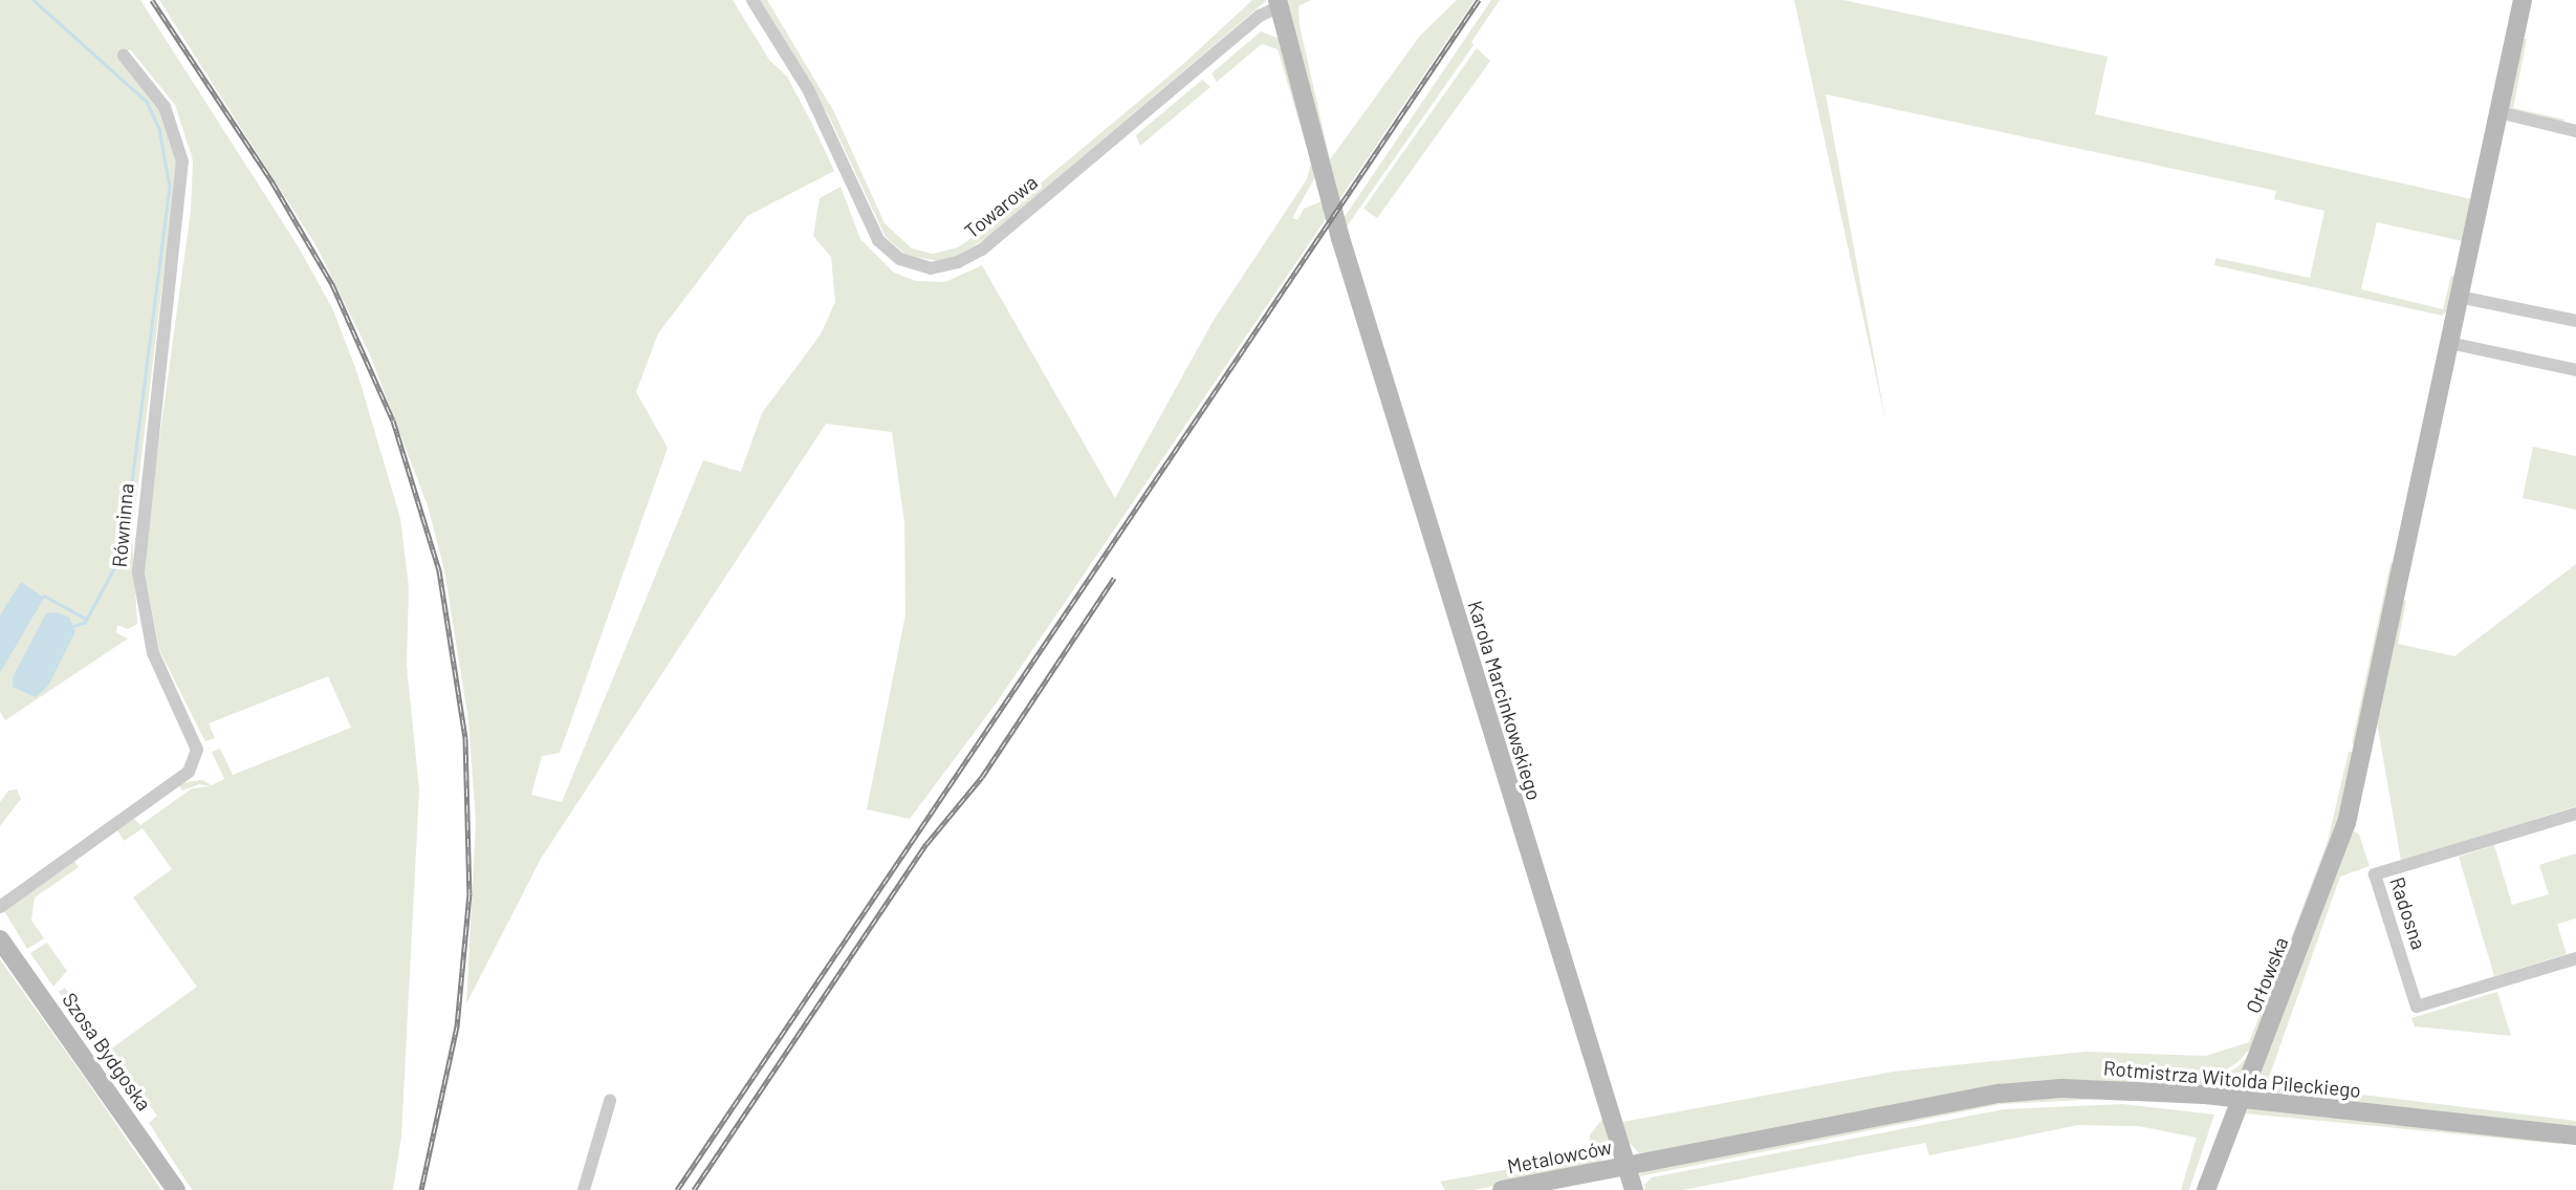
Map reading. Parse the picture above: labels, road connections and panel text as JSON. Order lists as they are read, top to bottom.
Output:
{
  "streets": {
    "street": [
      "Towarowa",
      "Równinna",
      "Karola Marcinkowskiego",
      "Radosna",
      "Orłowska",
      "Szosa Bydgoska",
      "Rotmistrza Witolda Pileckiego",
      "Metalowców"
    ]
  },
  "crossings": [
    ["Towarowa", "Karola Marcinkowskiego"],
    ["Karola Marcinkowskiego", "Rotmistrza Witolda Pileckiego"],
    ["Karola Marcinkowskiego", "Metalowców"],
    ["Orłowska", "Rotmistrza Witolda Pileckiego"],
    ["Rotmistrza Witolda Pileckiego", "Metalowców"]
  ]
}
